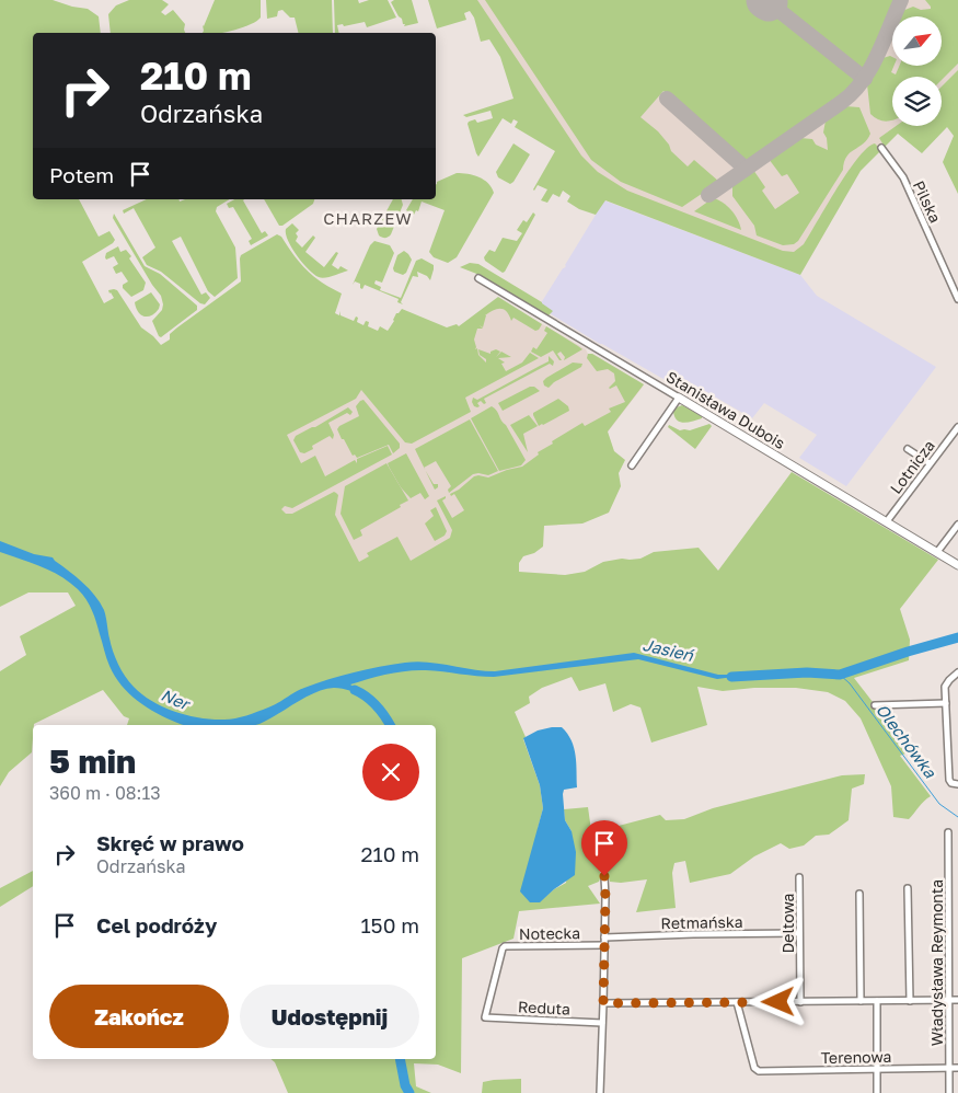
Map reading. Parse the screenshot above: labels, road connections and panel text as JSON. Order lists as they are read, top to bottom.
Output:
{
  "streets": {
    "street": [
      "Pilska",
      "Stanisława Dubois",
      "Lotnicza",
      "Retmańska",
      "Deltowa",
      "Notecka",
      "Władysława Reymonta",
      "Reduta",
      "Terenowa"
    ]
  },
  "crossings": [
    ["Stanisława Dubois", "Lotnicza"],
    ["Retmańska", "Deltowa"],
    ["Notecka", "Reduta"],
    ["Władysława Reymonta", "Terenowa"]
  ],
  "districts": ["CHARZEW"],
  "water": ["Jasień", "Ner", "Olechówka"],
  "north": "top right",
  "page": {
    "turn": ["210 m", "Odrzańska"],
    "then": "Potem",
    "heading": ["5 min", "360 m · 08:13"],
    "list": [
      {
        "name": "Skręć w prawo",
        "note": "Odrzańska",
        "value": "210 m"
      },
      {
        "name": "Cel podróży",
        "value": "150 m"
      }
    ],
    "buttons": ["Zakończ", "Udostępnij"]
  }
}
